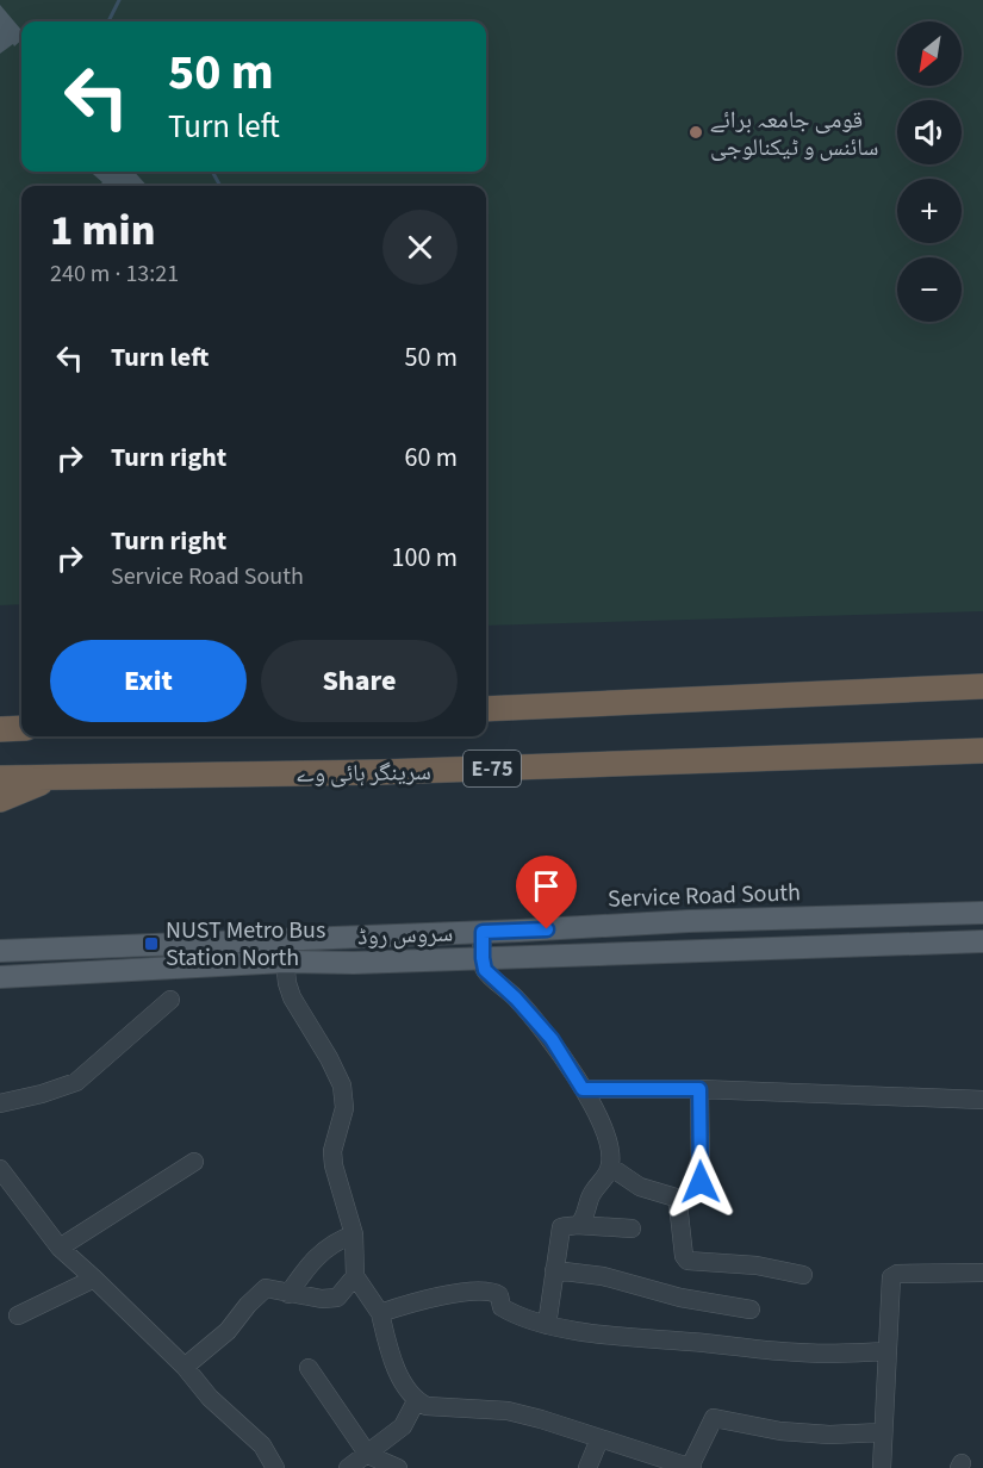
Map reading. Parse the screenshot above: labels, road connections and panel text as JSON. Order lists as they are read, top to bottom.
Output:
{
  "streets": {
    "highway": ["E-75", "سرینگر ہائی وے"],
    "main road": ["Service Road South", "سروس روڈ"]
  },
  "places": {
    "other": ["قومی جامعہ برائے سائنس و ٹیکنالوجی"],
    "transit": ["NUST Metro Bus Station North"]
  },
  "north": "bottom left",
  "page": {
    "map_buttons": ["+", "−"],
    "turn": ["50 m", "Turn left"],
    "heading": ["1 min", "240 m · 13:21"],
    "list": [
      {
        "name": "Turn left",
        "value": "50 m"
      },
      {
        "name": "Turn right",
        "value": "60 m"
      },
      {
        "name": "Turn right",
        "note": "Service Road South",
        "value": "100 m"
      }
    ],
    "buttons": ["Exit", "Share"]
  }
}
